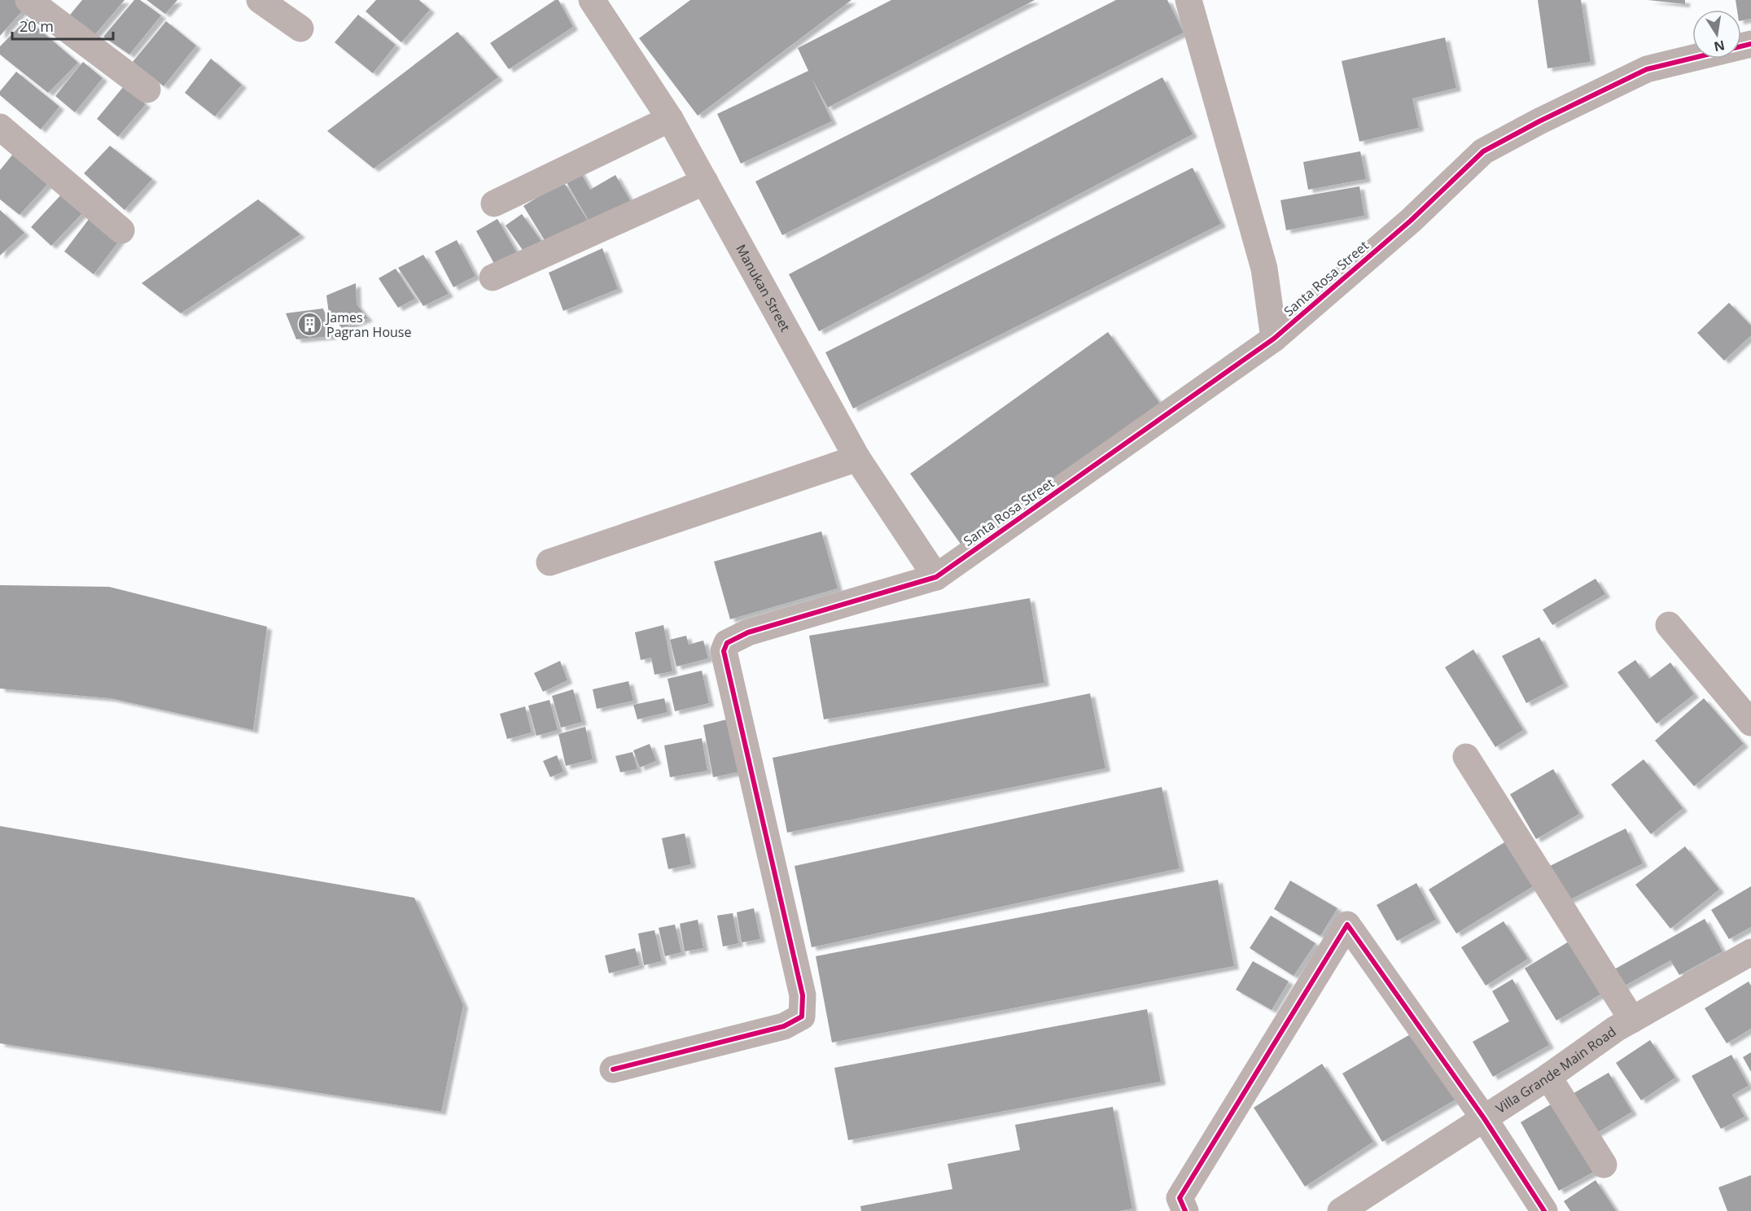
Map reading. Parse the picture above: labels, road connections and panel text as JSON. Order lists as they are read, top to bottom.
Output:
{
  "streets": {
    "street": ["Santa Rosa Street", "Manukan Street", "Villa Grande Main Road"]
  },
  "crossings": [
    ["Santa Rosa Street", "Manukan Street"]
  ],
  "places": {
    "building": ["James Pagran House"]
  },
  "scale_bar": "20 m",
  "north": "bottom"
}
